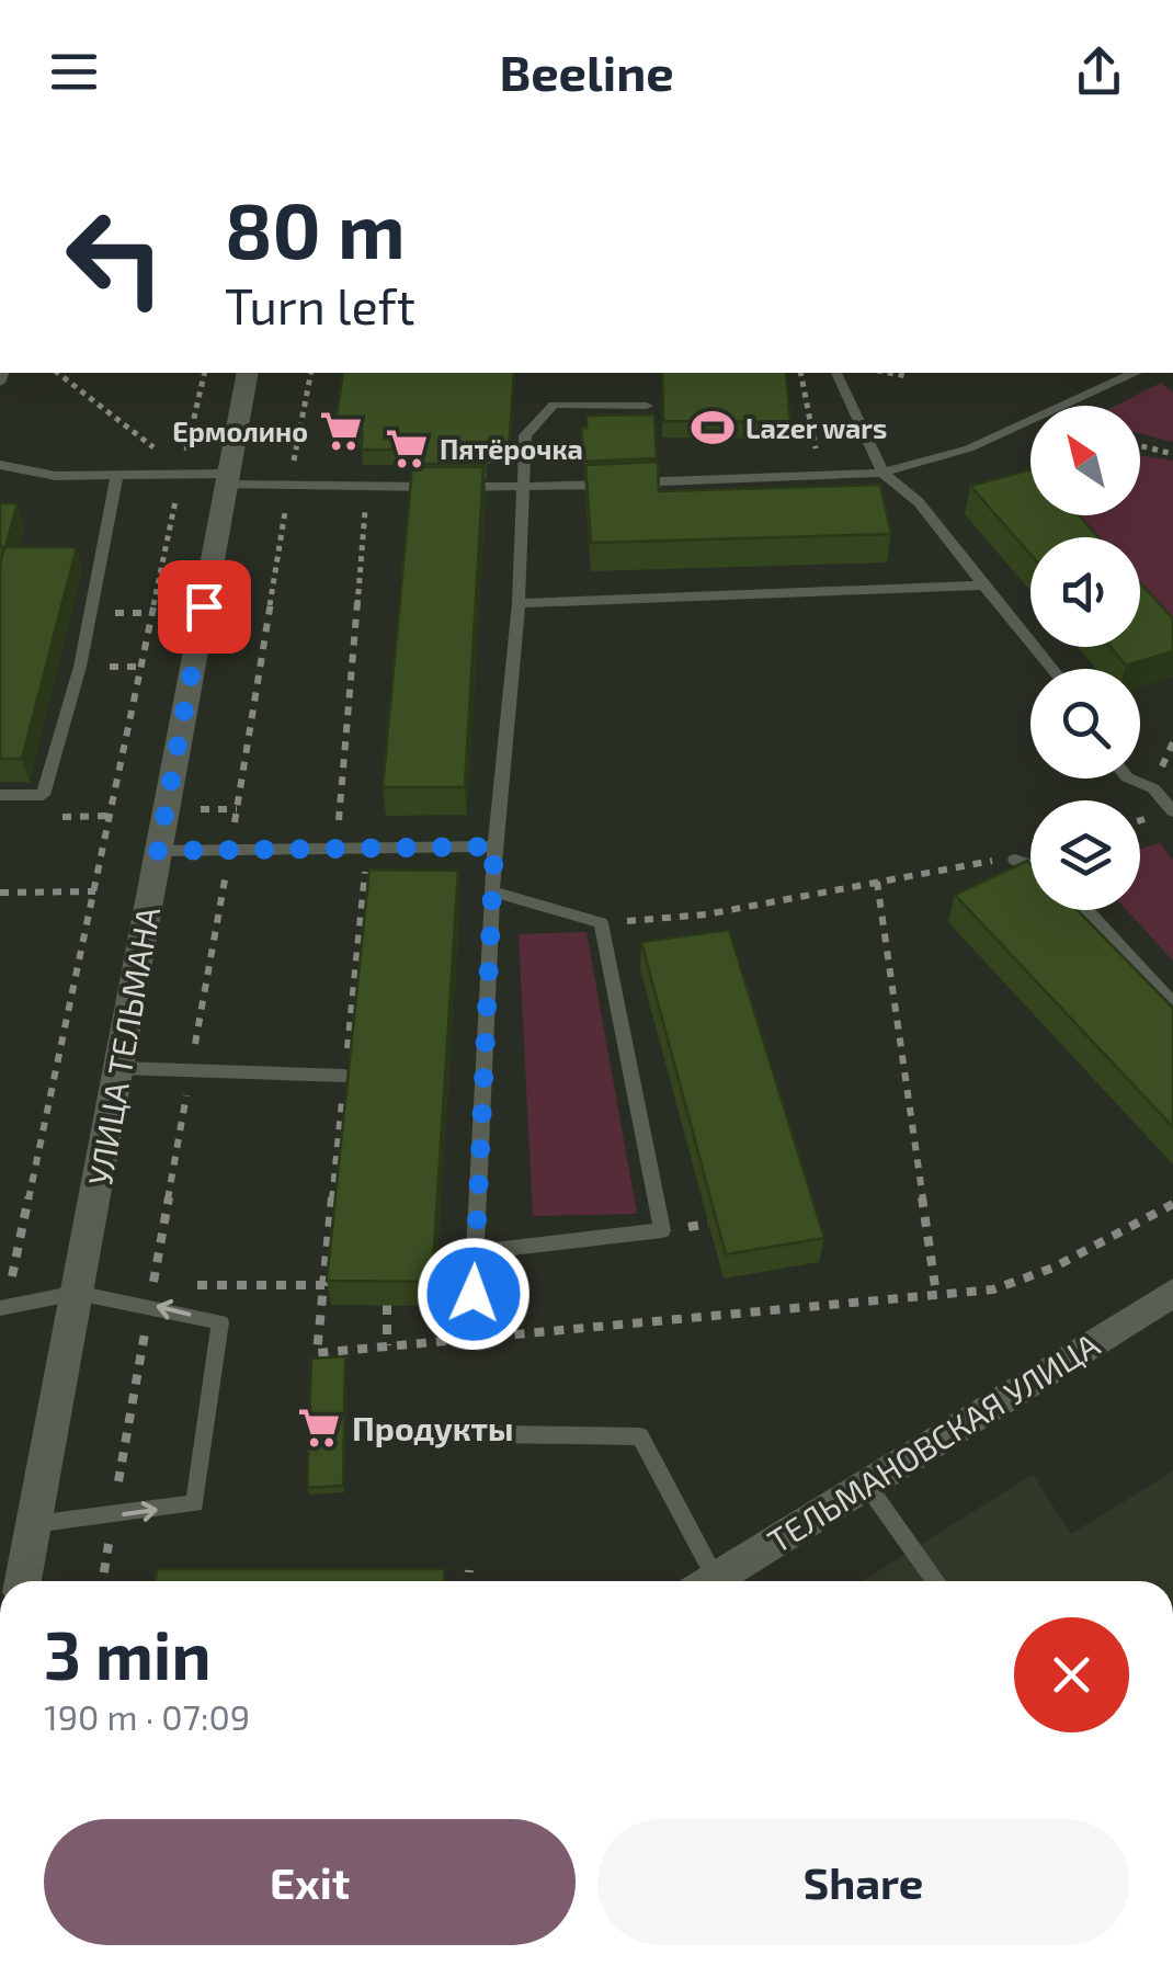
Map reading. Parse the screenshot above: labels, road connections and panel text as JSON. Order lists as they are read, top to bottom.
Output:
{
  "streets": {
    "main road": ["УЛИЦА ТЕЛЬМАНА", "ТЕЛЬМАНОВСКАЯ УЛИЦА"]
  },
  "places": {
    "sports": ["Lazer wars"],
    "supermarket": ["Ермолино", "Пятёрочка", "Продукты"]
  },
  "north": "top left",
  "page": {
    "header": "Beeline",
    "turn": ["80 m", "Turn left"],
    "heading": ["3 min", "190 m · 07:09"],
    "buttons": ["Exit", "Share"]
  }
}
